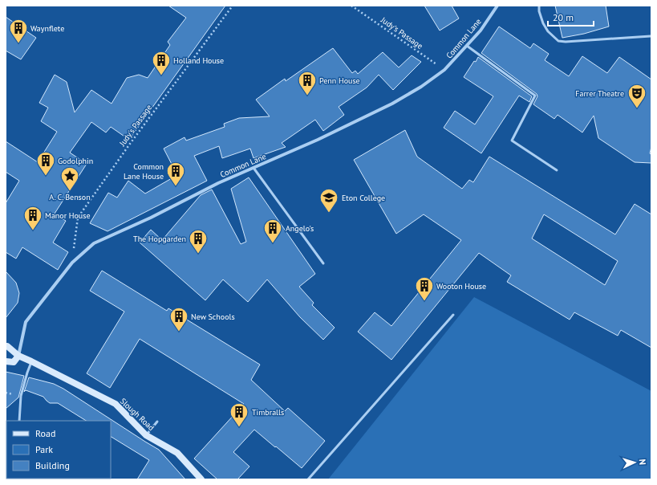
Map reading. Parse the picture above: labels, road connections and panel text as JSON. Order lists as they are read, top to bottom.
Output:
{
  "streets": {
    "main road": ["Slough Road"],
    "street": ["Common Lane"],
    "path": ["Judy's Passage"]
  },
  "crossings": [
    ["Judy's Passage", "Common Lane"],
    ["Common Lane", "Slough Road"]
  ],
  "places": {
    "building": [
      "Waynflete",
      "Holland House",
      "Penn House",
      "Godolphin",
      "Common Lane House",
      "Manor House",
      "Angelo's",
      "The Hopgarden",
      "Wooton House",
      "New Schools",
      "Timbralls"
    ],
    "theatre": ["Farrer Theatre"],
    "place": ["A. C. Benson"],
    "school or university": ["Eton College"]
  },
  "legend": ["Road", "Park", "Building"],
  "scale_bar": "20 m",
  "north": "right"
}
